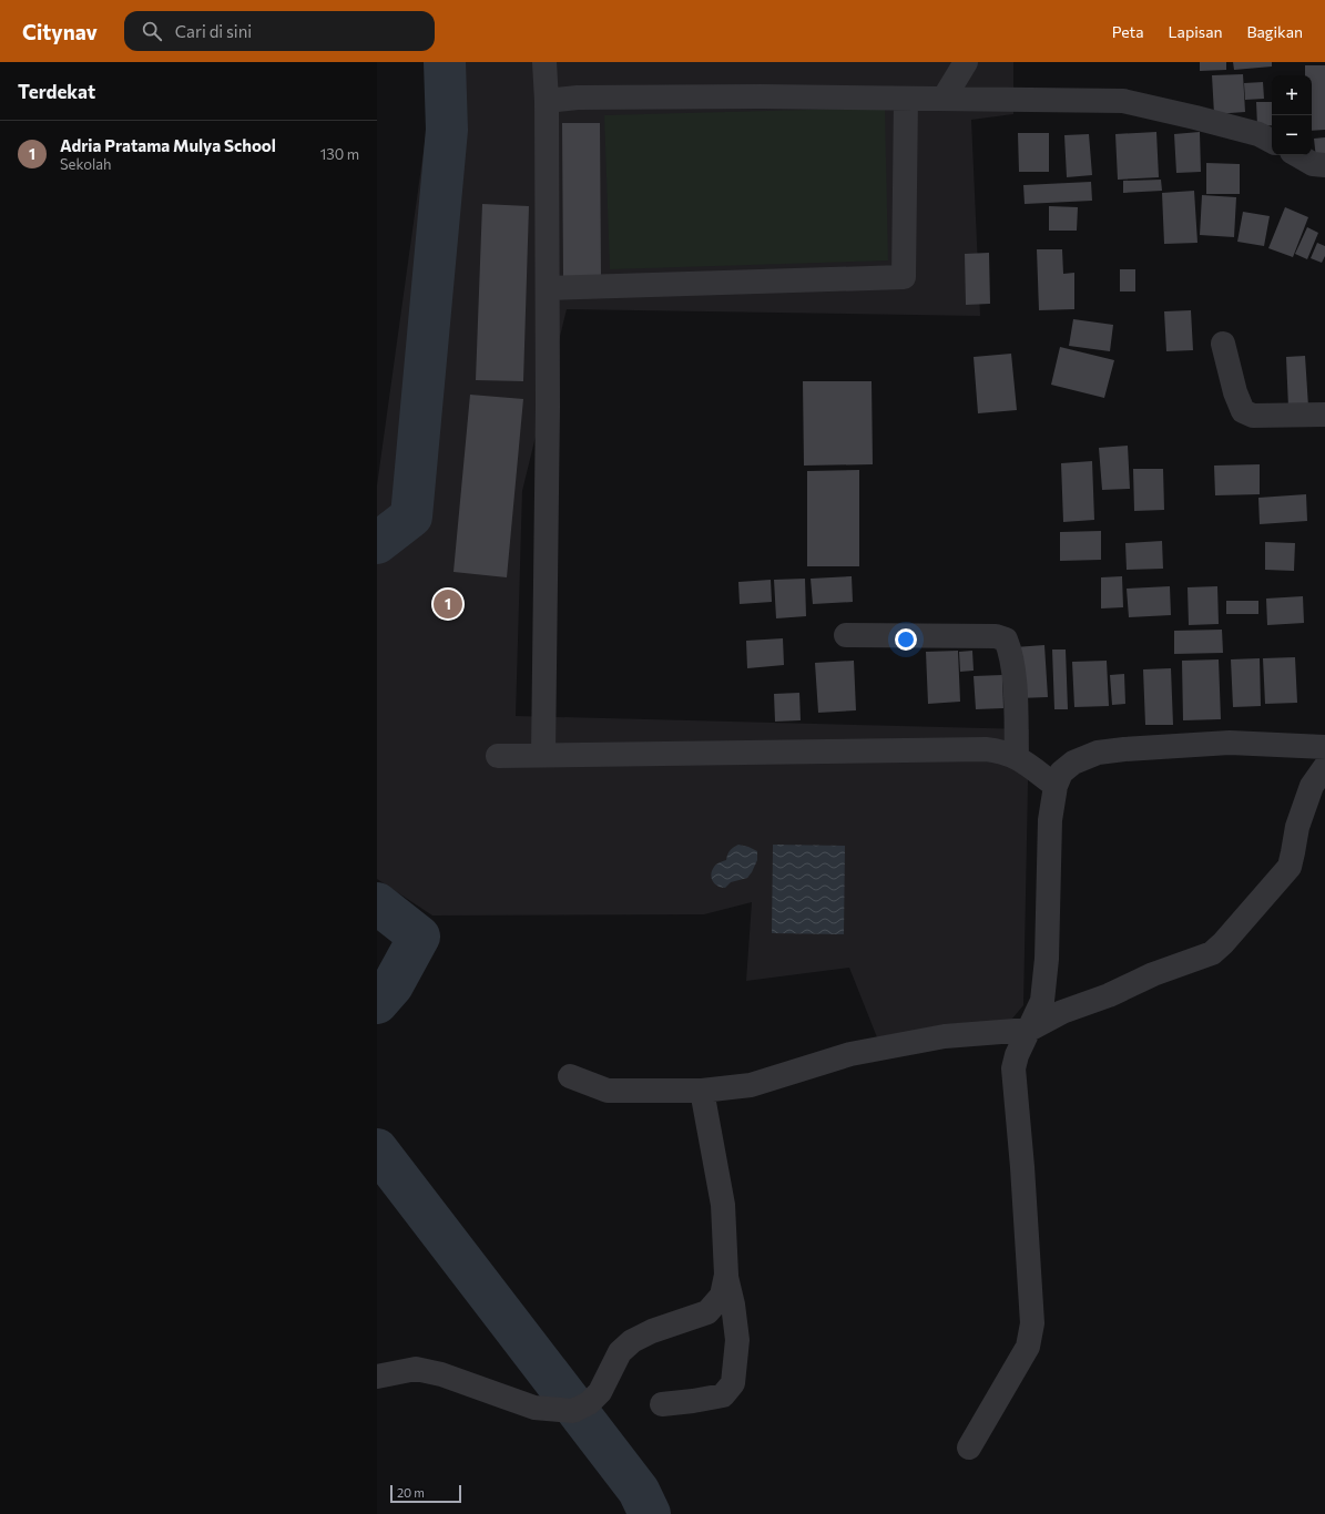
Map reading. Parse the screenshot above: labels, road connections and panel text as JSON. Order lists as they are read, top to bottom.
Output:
{
  "scale_bar": "20 m",
  "page": {
    "header": "Citynav",
    "search": "Cari di sini",
    "nav": ["Peta", "Lapisan", "Bagikan"],
    "heading": "Terdekat",
    "map_buttons": ["+", "−"],
    "list": [
      {
        "mark": "1",
        "name": "Adria Pratama Mulya School",
        "note": "Sekolah",
        "value": "130 m"
      }
    ],
    "pins": "1",
    "scale": "20 m"
  }
}
